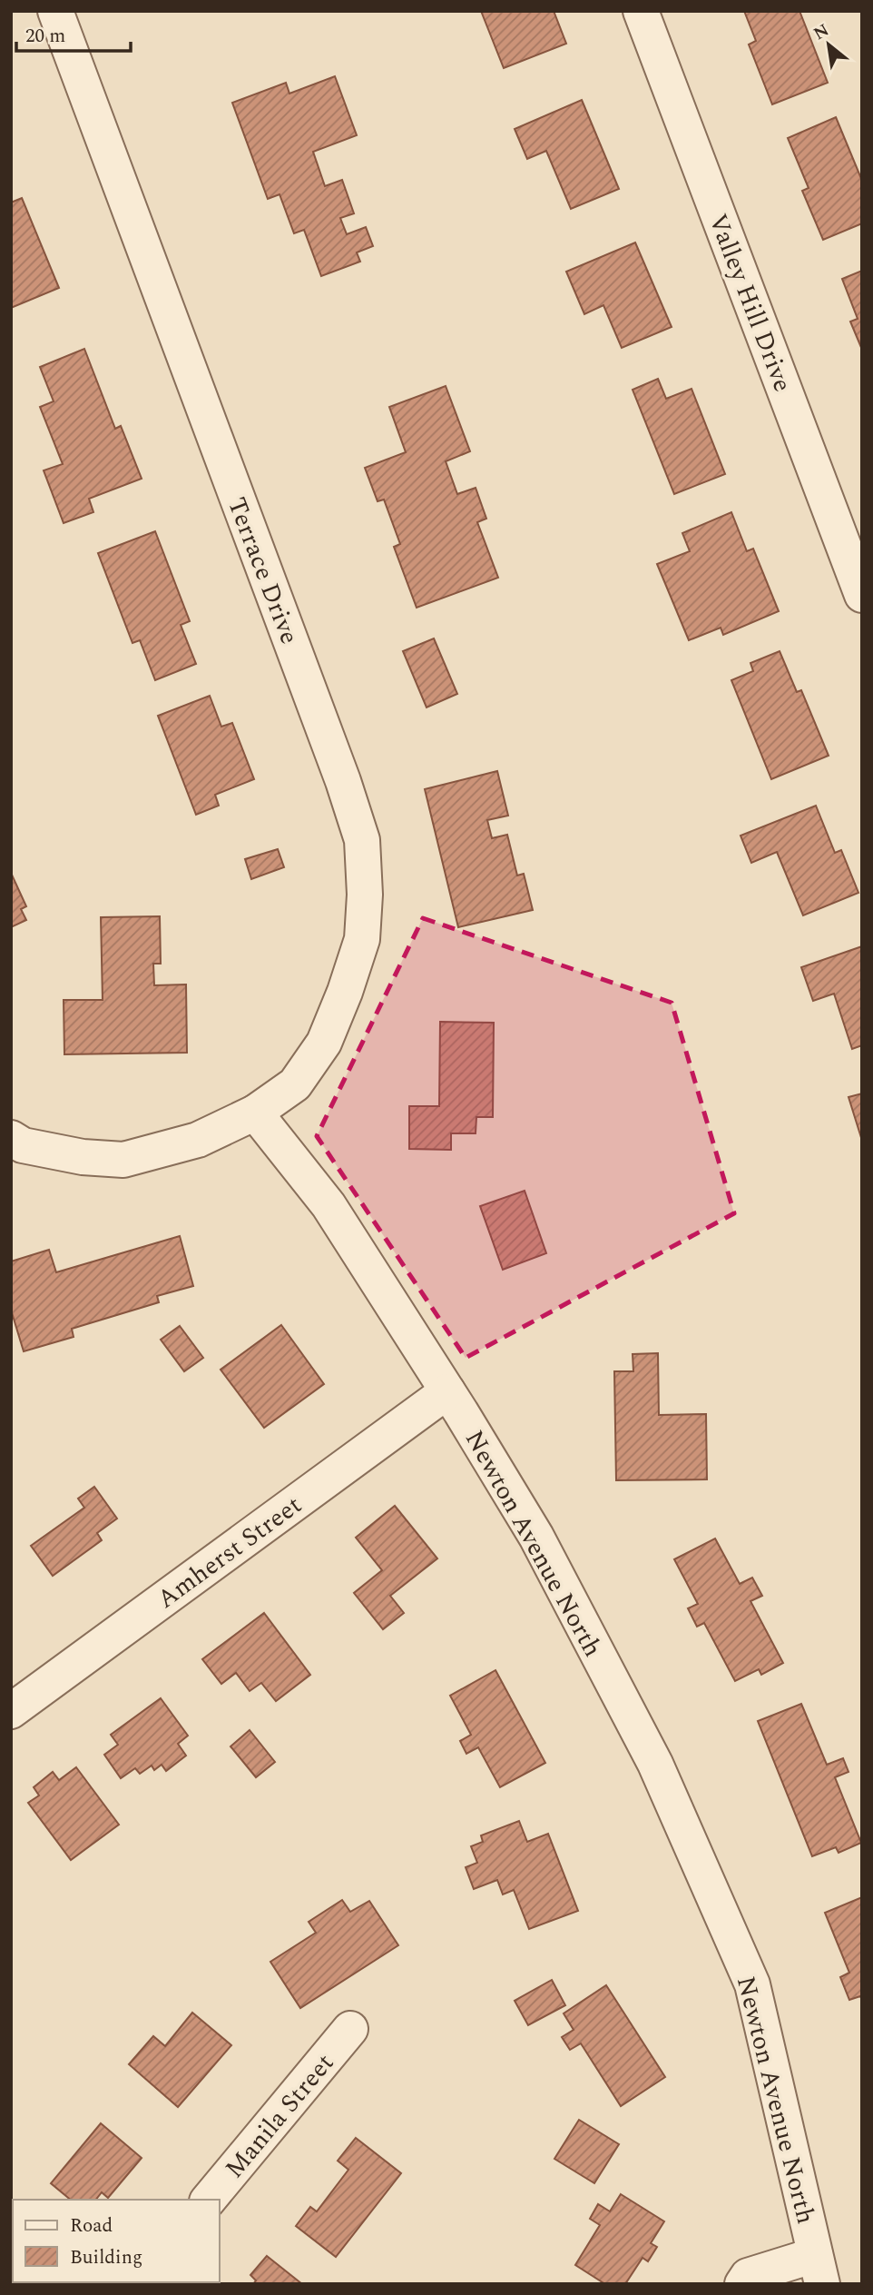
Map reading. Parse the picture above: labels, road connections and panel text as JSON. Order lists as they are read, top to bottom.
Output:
{
  "streets": {
    "street": [
      "Valley Hill Drive",
      "Terrace Drive",
      "Newton Avenue North",
      "Amherst Street",
      "Manila Street"
    ]
  },
  "crossings": [
    ["Terrace Drive", "Newton Avenue North"],
    ["Newton Avenue North", "Amherst Street"]
  ],
  "legend": ["Road", "Building"],
  "scale_bar": "20 m",
  "north": "top left"
}
